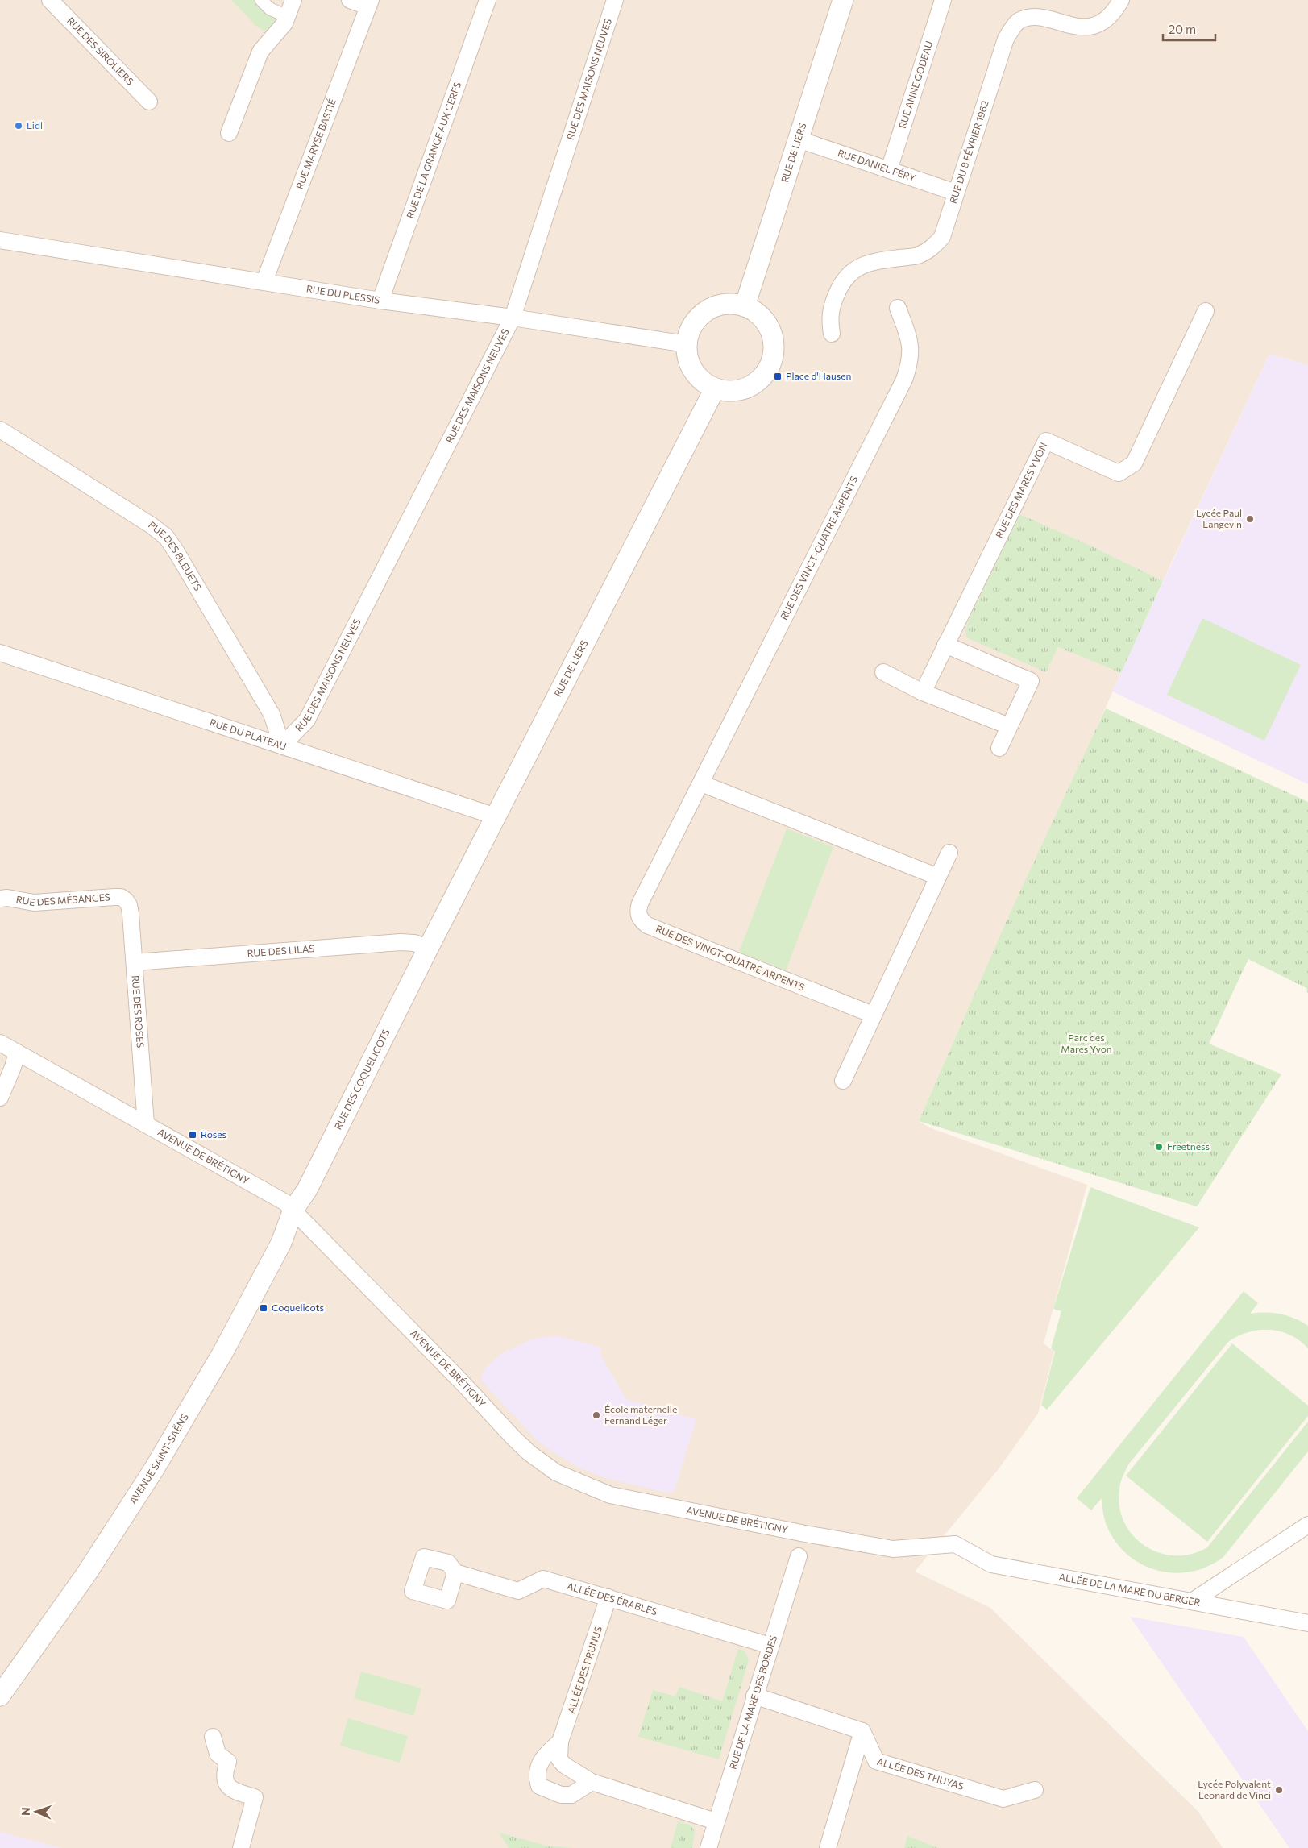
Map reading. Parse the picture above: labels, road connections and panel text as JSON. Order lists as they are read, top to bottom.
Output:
{
  "streets": {
    "street": [
      "RUE DES SIROLIERS",
      "RUE DES MAISONS NEUVES",
      "RUE ANNE GODEAU",
      "RUE MARYSE BASTIÉ",
      "RUE DE LA GRANGE AUX CERFS",
      "RUE DU 8 FÉVRIER 1962",
      "RUE DE LIERS",
      "RUE DANIEL FÉRY",
      "RUE DU PLESSIS",
      "RUE DES MARES YVON",
      "RUE DES VINGT-QUATRE ARPENTS",
      "RUE DES BLEUETS",
      "RUE DU PLATEAU",
      "RUE DES MÉSANGES",
      "RUE DES LILAS",
      "RUE DES ROSES",
      "RUE DES COQUELICOTS",
      "AVENUE DE BRÉTIGNY",
      "AVENUE SAINT-SAËNS",
      "ALLÉE DE LA MARE DU BERGER",
      "ALLÉE DES ÉRABLES",
      "ALLÉE DES PRUNUS",
      "RUE DE LA MARE DES BORDES",
      "ALLÉE DES THUYAS"
    ]
  },
  "crossings": [
    ["RUE DES MAISONS NEUVES", "RUE DU PLESSIS"],
    ["RUE DES MAISONS NEUVES", "RUE DES BLEUETS"],
    ["RUE DES MAISONS NEUVES", "RUE DU PLATEAU"],
    ["RUE ANNE GODEAU", "RUE DANIEL FÉRY"],
    ["RUE MARYSE BASTIÉ", "RUE DU PLESSIS"],
    ["RUE DE LA GRANGE AUX CERFS", "RUE DU PLESSIS"],
    ["RUE DU 8 FÉVRIER 1962", "RUE DANIEL FÉRY"],
    ["RUE DE LIERS", "RUE DANIEL FÉRY"],
    ["RUE DE LIERS", "RUE DU PLESSIS"],
    ["RUE DE LIERS", "RUE DU PLATEAU"],
    ["RUE DE LIERS", "RUE DES LILAS"],
    ["RUE DE LIERS", "RUE DES COQUELICOTS"],
    ["RUE DES BLEUETS", "RUE DU PLATEAU"],
    ["RUE DES MÉSANGES", "RUE DES ROSES"],
    ["RUE DES LILAS", "RUE DES ROSES"],
    ["RUE DES LILAS", "RUE DES COQUELICOTS"],
    ["RUE DES ROSES", "AVENUE DE BRÉTIGNY"],
    ["RUE DES COQUELICOTS", "AVENUE DE BRÉTIGNY"],
    ["RUE DES COQUELICOTS", "AVENUE SAINT-SAËNS"],
    ["AVENUE DE BRÉTIGNY", "AVENUE SAINT-SAËNS"],
    ["AVENUE DE BRÉTIGNY", "ALLÉE DE LA MARE DU BERGER"],
    ["ALLÉE DES ÉRABLES", "ALLÉE DES PRUNUS"],
    ["ALLÉE DES ÉRABLES", "RUE DE LA MARE DES BORDES"],
    ["ALLÉE DES PRUNUS", "RUE DE LA MARE DES BORDES"]
  ],
  "parks": ["Parc des Mares Yvon"],
  "places": {
    "other": [
      "Lidl",
      "Lycée Paul Langevin",
      "Freetness",
      "École maternelle Fernand Léger",
      "Lycée Polyvalent Leonard de Vinci"
    ],
    "transit": ["Place d'Hausen", "Roses", "Coquelicots"]
  },
  "scale_bar": "20 m",
  "north": "left"
}
